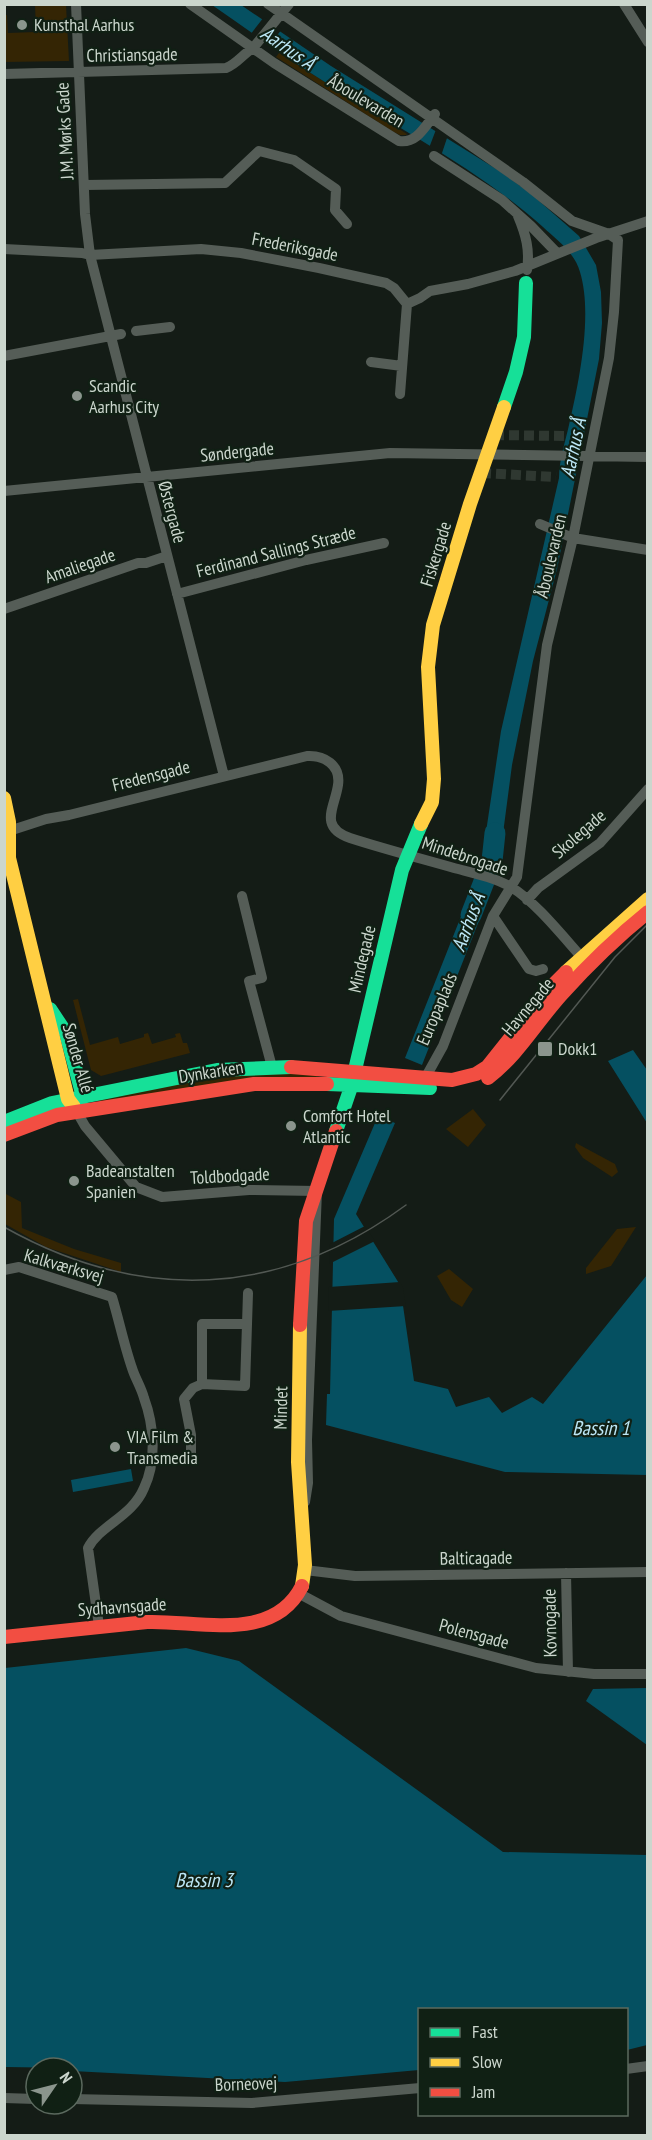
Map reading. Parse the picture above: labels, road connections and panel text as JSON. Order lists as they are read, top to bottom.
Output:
{
  "streets": {
    "street": [
      "Christiansgade",
      "Åboulevarden",
      "J.M. Mørks Gade",
      "Frederiksgade",
      "Søndergade",
      "Østergade",
      "Ferdinand Sallings Stræde",
      "Fiskergade",
      "Amaliegade",
      "Fredensgade",
      "Skolegade",
      "Mindebrogade",
      "Mindegade",
      "Havnegade",
      "Europaplads",
      "Sønder Allé",
      "Dynkarken",
      "Toldbodgade",
      "Kalkværksvej",
      "Mindet",
      "Balticagade",
      "Sydhavnsgade",
      "Kovnogade",
      "Polensgade",
      "Borneovej"
    ]
  },
  "crossings": [
    ["Christiansgade", "Åboulevarden"],
    ["Christiansgade", "J.M. Mørks Gade"],
    ["Åboulevarden", "Mindebrogade"],
    ["Åboulevarden", "Europaplads"],
    ["J.M. Mørks Gade", "Frederiksgade"],
    ["J.M. Mørks Gade", "Østergade"],
    ["Frederiksgade", "Østergade"],
    ["Søndergade", "Østergade"],
    ["Østergade", "Ferdinand Sallings Stræde"],
    ["Østergade", "Amaliegade"],
    ["Østergade", "Fredensgade"],
    ["Fiskergade", "Mindebrogade"],
    ["Fiskergade", "Mindegade"],
    ["Fredensgade", "Mindebrogade"],
    ["Fredensgade", "Sønder Allé"],
    ["Skolegade", "Mindebrogade"],
    ["Mindebrogade", "Mindegade"],
    ["Mindebrogade", "Havnegade"],
    ["Mindebrogade", "Europaplads"],
    ["Mindegade", "Dynkarken"],
    ["Havnegade", "Europaplads"],
    ["Sønder Allé", "Dynkarken"],
    ["Sønder Allé", "Toldbodgade"],
    ["Dynkarken", "Toldbodgade"],
    ["Toldbodgade", "Mindet"],
    ["Kalkværksvej", "Sydhavnsgade"],
    ["Mindet", "Balticagade"],
    ["Mindet", "Sydhavnsgade"],
    ["Mindet", "Polensgade"],
    ["Balticagade", "Kovnogade"],
    ["Kovnogade", "Polensgade"]
  ],
  "water": ["Aarhus Å", "Bassin 1", "Bassin 3"],
  "places": {
    "other": [
      "Kunsthal Aarhus",
      "Scandic Aarhus City",
      "Comfort Hotel Atlantic",
      "Badeanstalten Spanien",
      "VIA Film & Transmedia"
    ],
    "transit": ["Dokk1"]
  },
  "legend": ["Fast", "Slow", "Jam"],
  "north": "top right"
}
